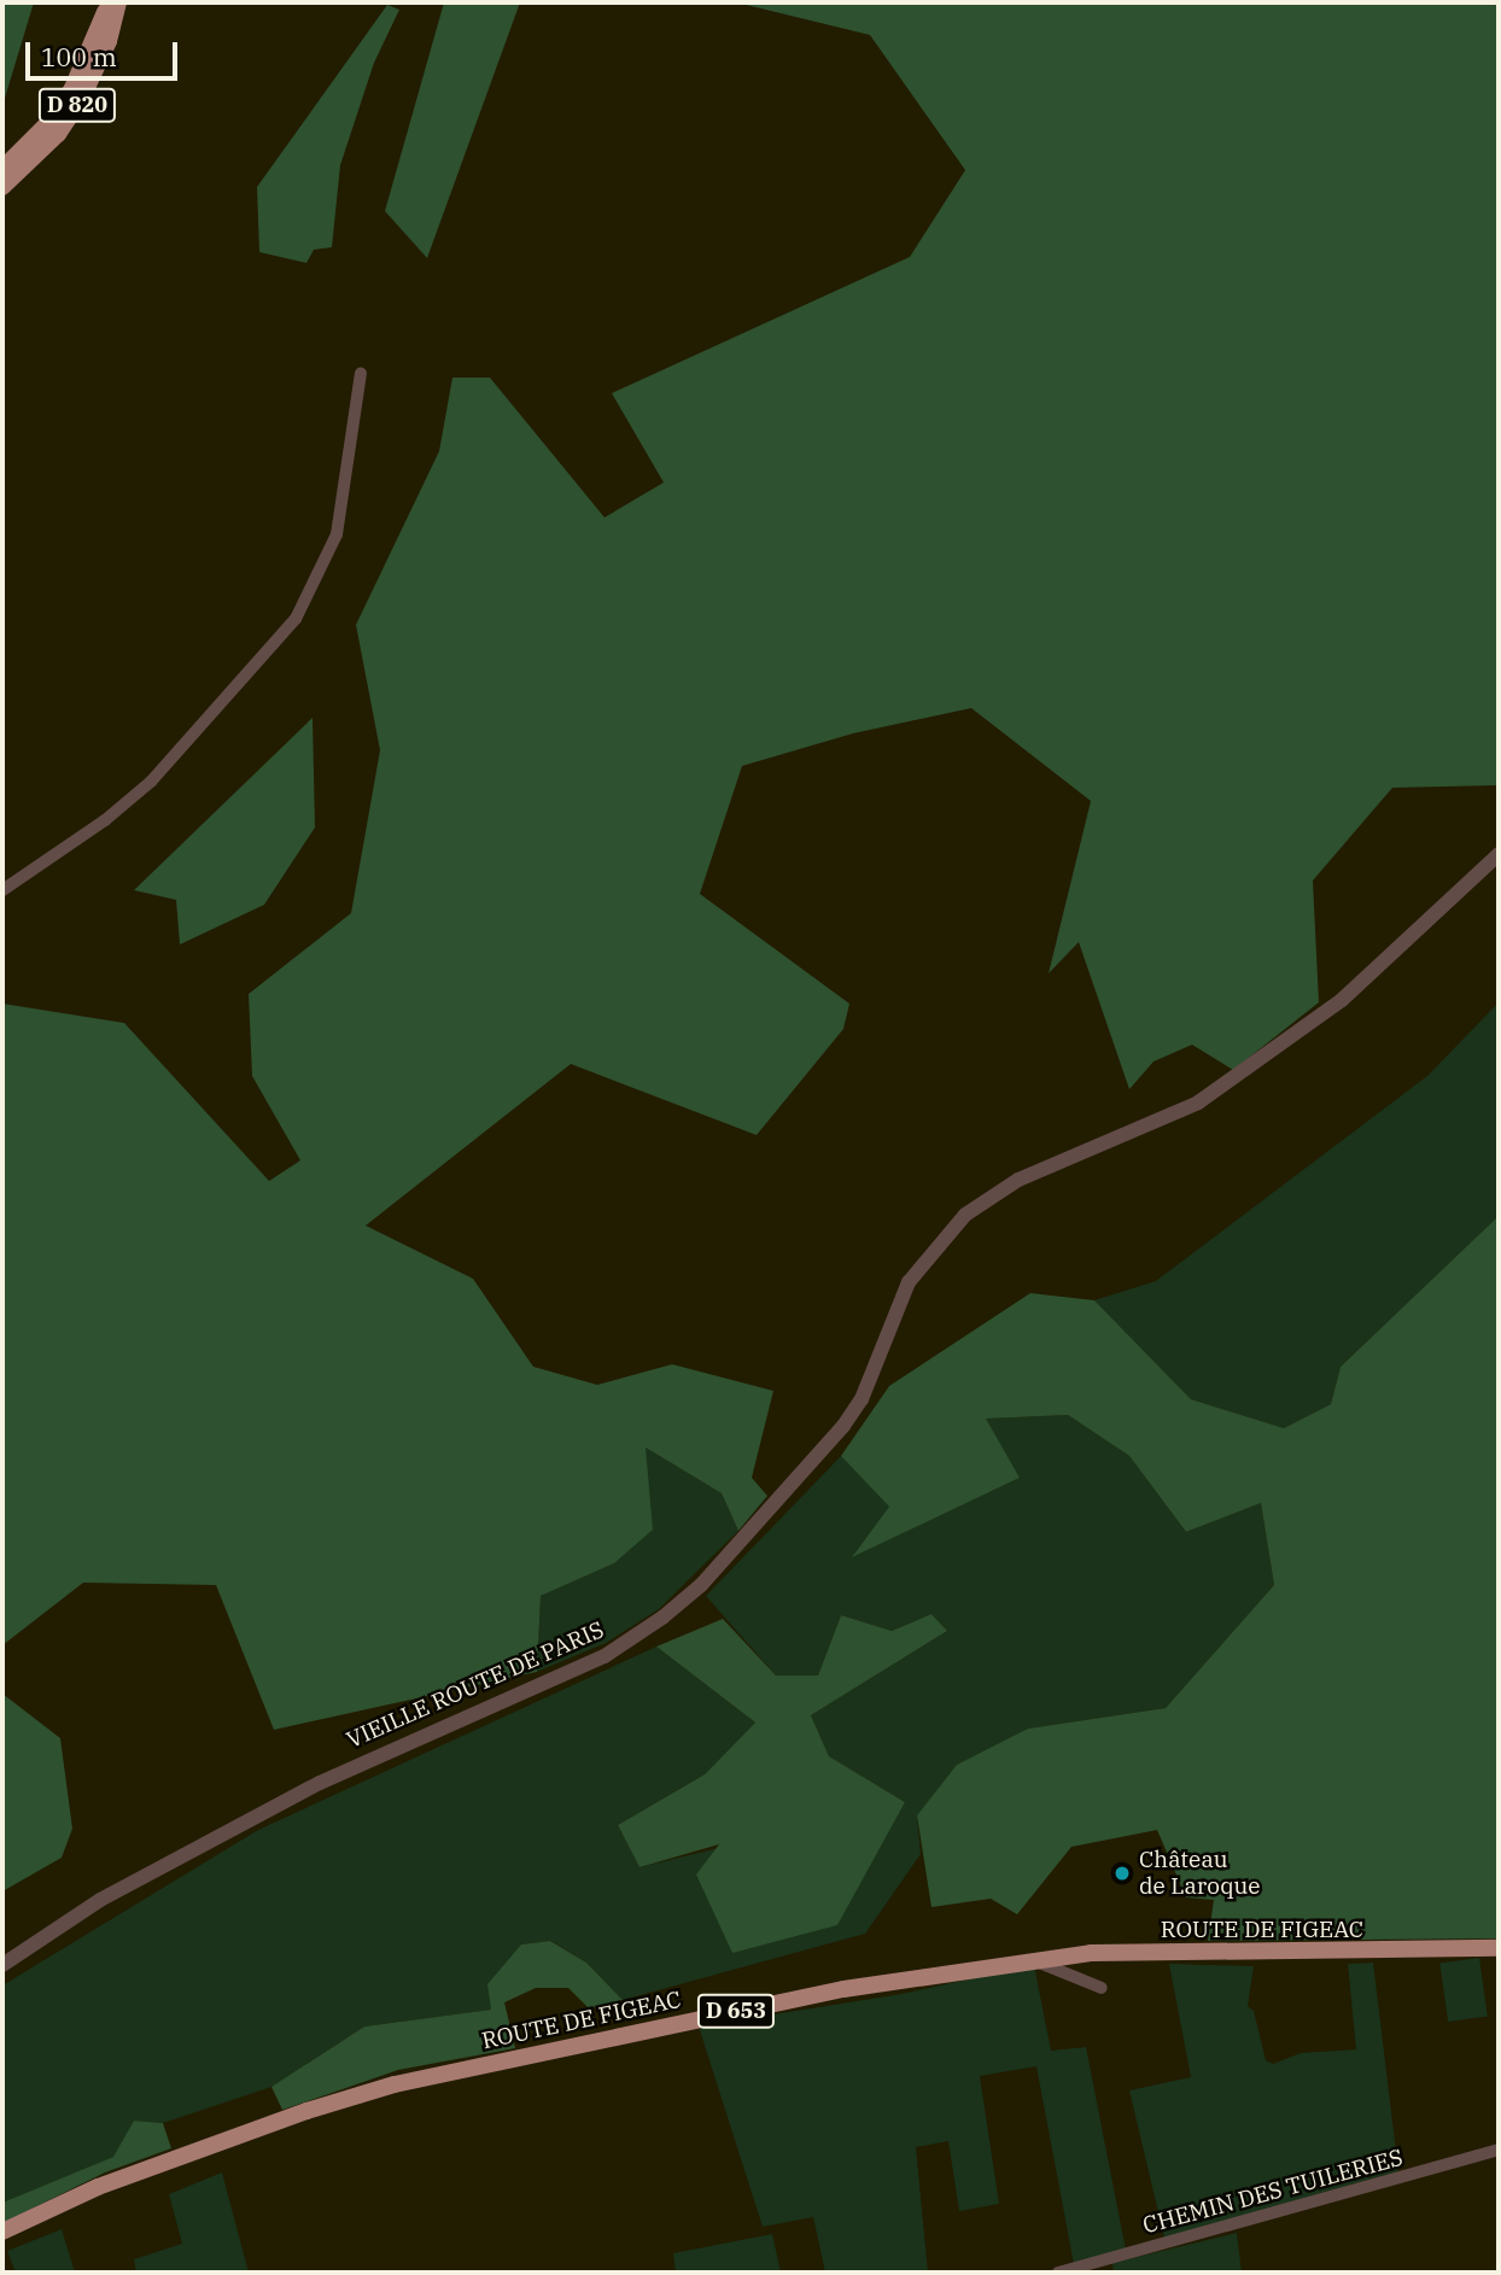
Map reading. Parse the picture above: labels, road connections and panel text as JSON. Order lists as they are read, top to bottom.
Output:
{
  "streets": {
    "main road": ["D 820", "ROUTE DE FIGEAC", "D 653"],
    "street": ["VIEILLE ROUTE DE PARIS", "CHEMIN DES TUILERIES"]
  },
  "places": ["Château de Laroque"],
  "scale_bar": "100 m"
}
